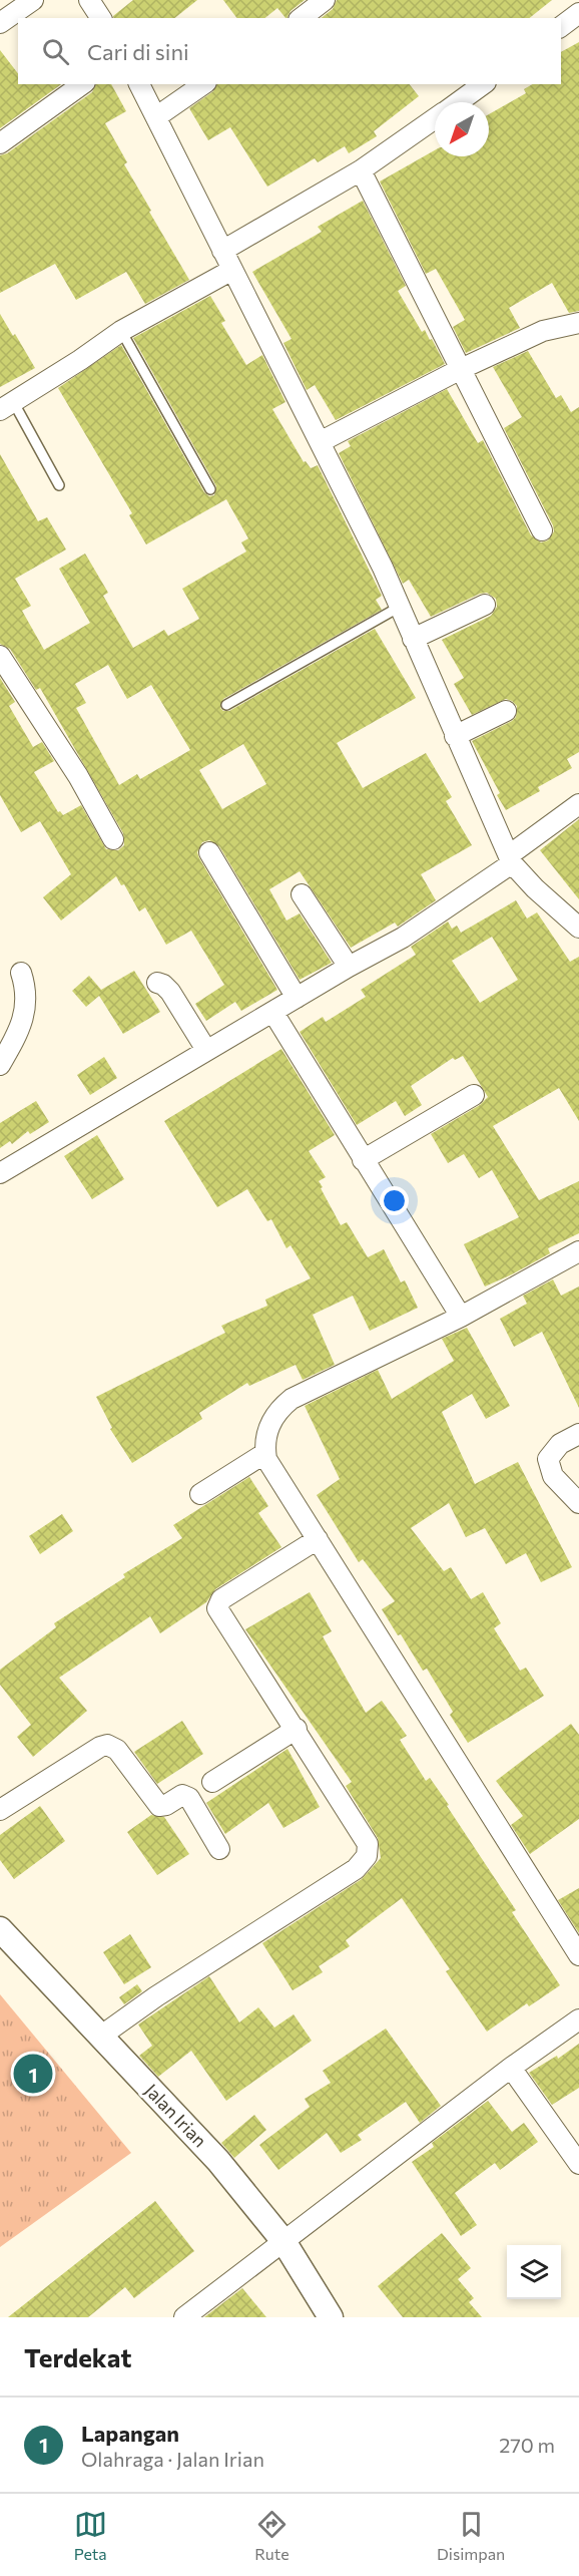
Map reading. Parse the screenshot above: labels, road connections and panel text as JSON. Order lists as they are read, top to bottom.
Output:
{
  "streets": {
    "street": ["Jalan Irian"]
  },
  "north": "bottom left",
  "page": {
    "search": "Cari di sini",
    "pins": "1",
    "heading": "Terdekat",
    "list": [
      {
        "mark": "1",
        "name": "Lapangan",
        "note": "Olahraga · Jalan Irian",
        "value": "270 m"
      }
    ],
    "nav": ["Peta", "Rute", "Disimpan"]
  }
}
